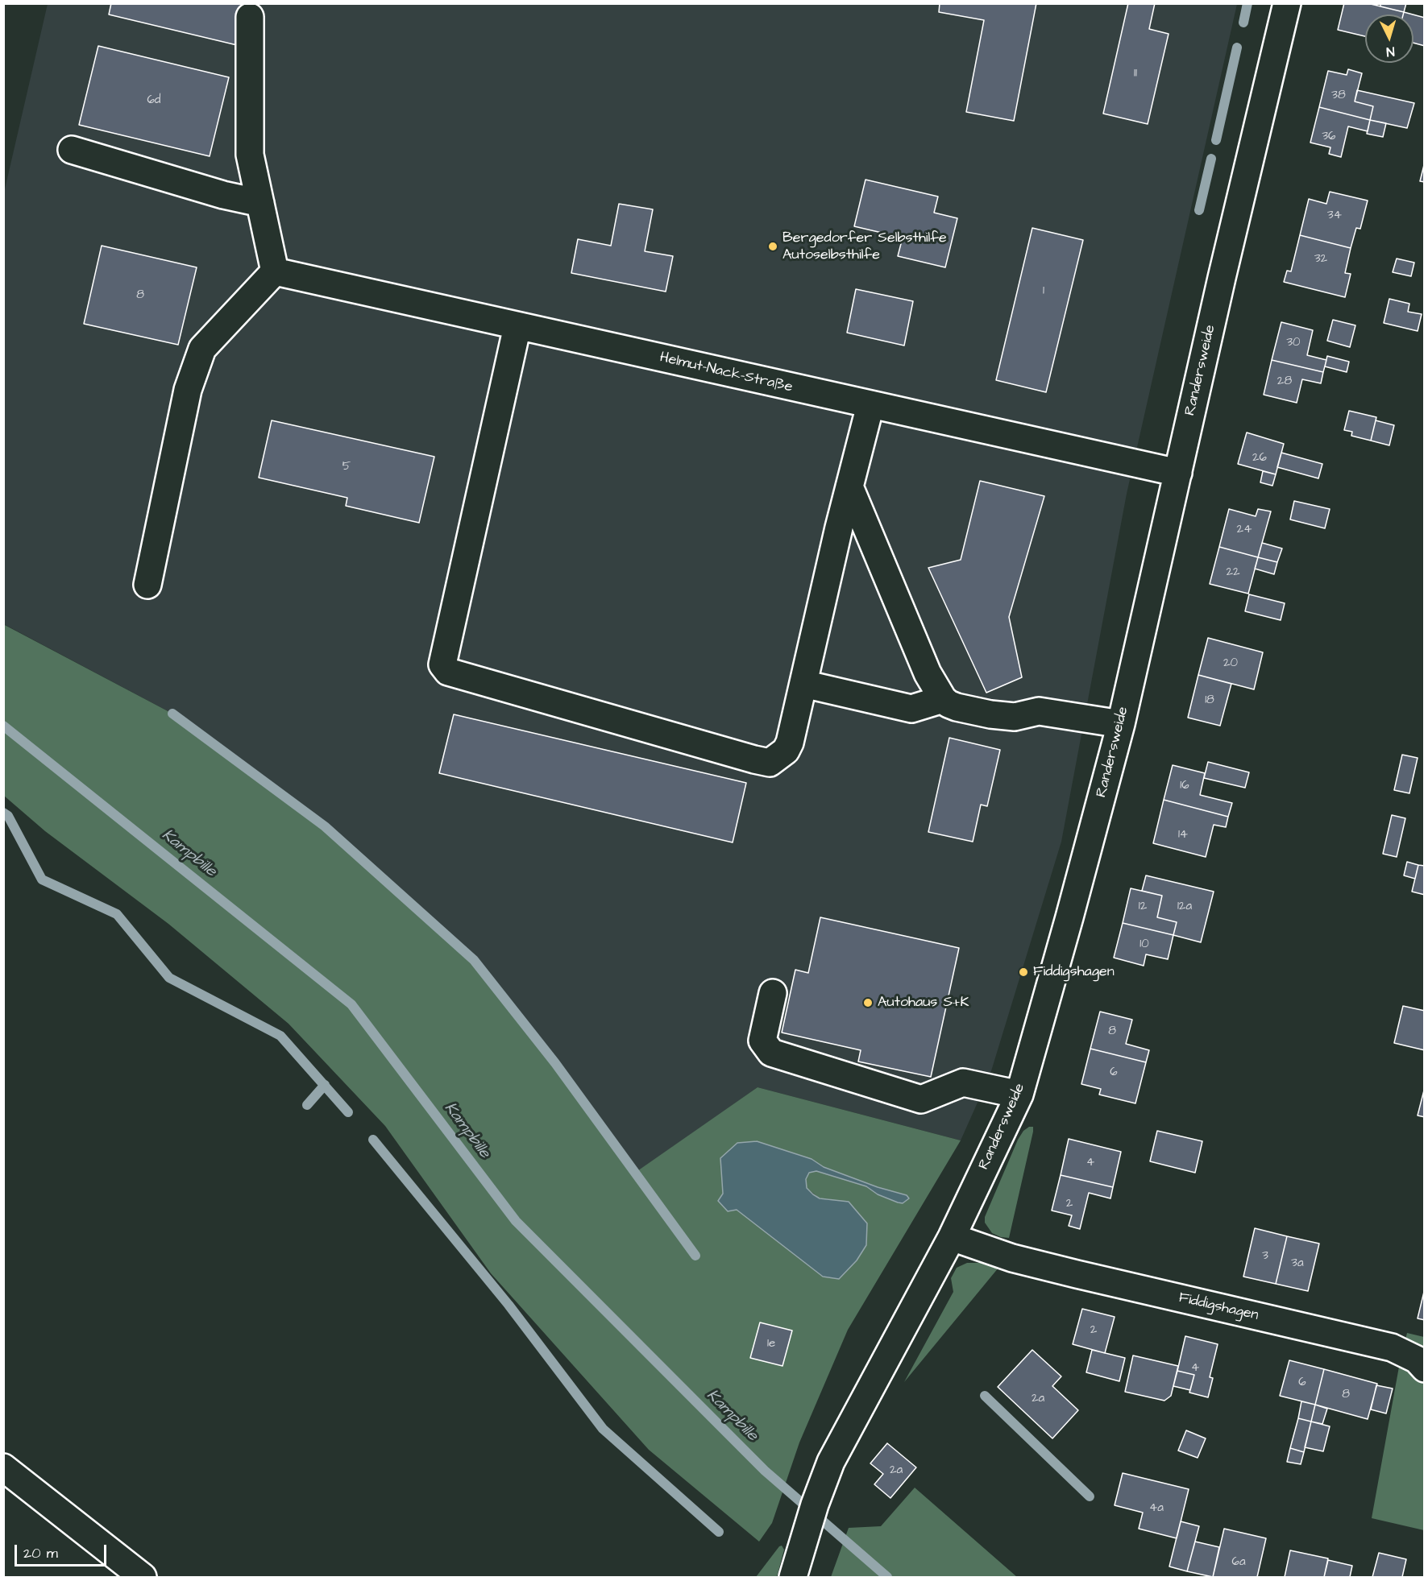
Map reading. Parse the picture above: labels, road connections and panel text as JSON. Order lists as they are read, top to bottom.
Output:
{
  "streets": {
    "street": ["Randersweide", "Helmut-Nack-Straße", "Fiddigshagen"]
  },
  "crossings": [
    ["Randersweide", "Helmut-Nack-Straße"],
    ["Randersweide", "Fiddigshagen"]
  ],
  "water": ["Kampbille"],
  "places": ["Bergedorfer Selbsthilfe Autoselbsthilfe", "Fiddigshagen", "Autohaus S+K"],
  "house_numbers": [
    "11",
    "38",
    "6d",
    "36",
    "34",
    "32",
    "1",
    "8",
    "30",
    "28",
    "26",
    "5",
    "24",
    "22",
    "20",
    "18",
    "16",
    "14",
    "12",
    "12a",
    "10",
    "8",
    "6",
    "4",
    "2",
    "3",
    "3a",
    "2",
    "1e",
    "4",
    "6",
    "8",
    "2a",
    "2a",
    "4a",
    "6a"
  ],
  "scale_bar": "20 m",
  "north": "bottom"
}
